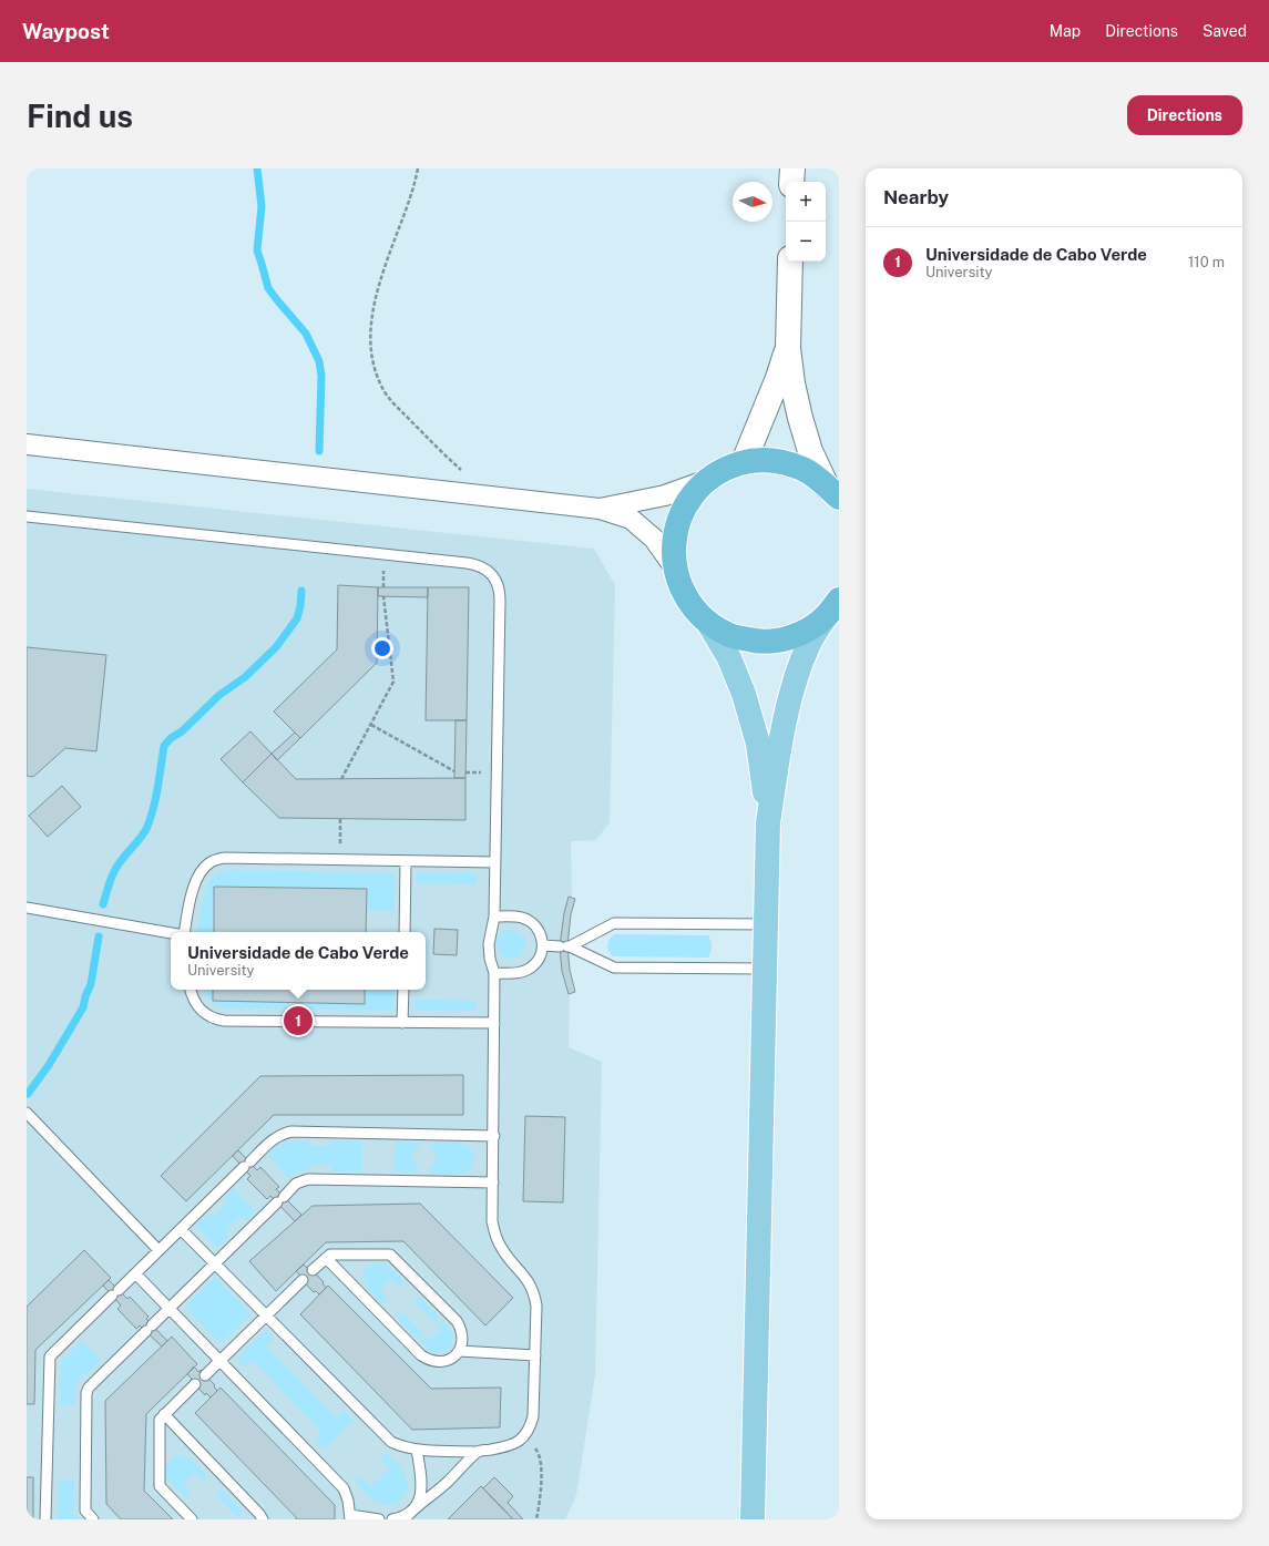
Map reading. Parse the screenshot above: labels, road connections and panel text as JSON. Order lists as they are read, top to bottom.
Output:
{
  "north": "right",
  "page": {
    "header": "Waypost",
    "nav": ["Map", "Directions", "Saved"],
    "buttons": "Directions",
    "title": "Find us",
    "heading": "Nearby",
    "map_buttons": ["+", "−"],
    "list": [
      {
        "mark": "1",
        "name": "Universidade de Cabo Verde",
        "note": "University",
        "value": "110 m"
      }
    ],
    "popup": ["Universidade de Cabo Verde", "University"],
    "pins": "1"
  }
}
